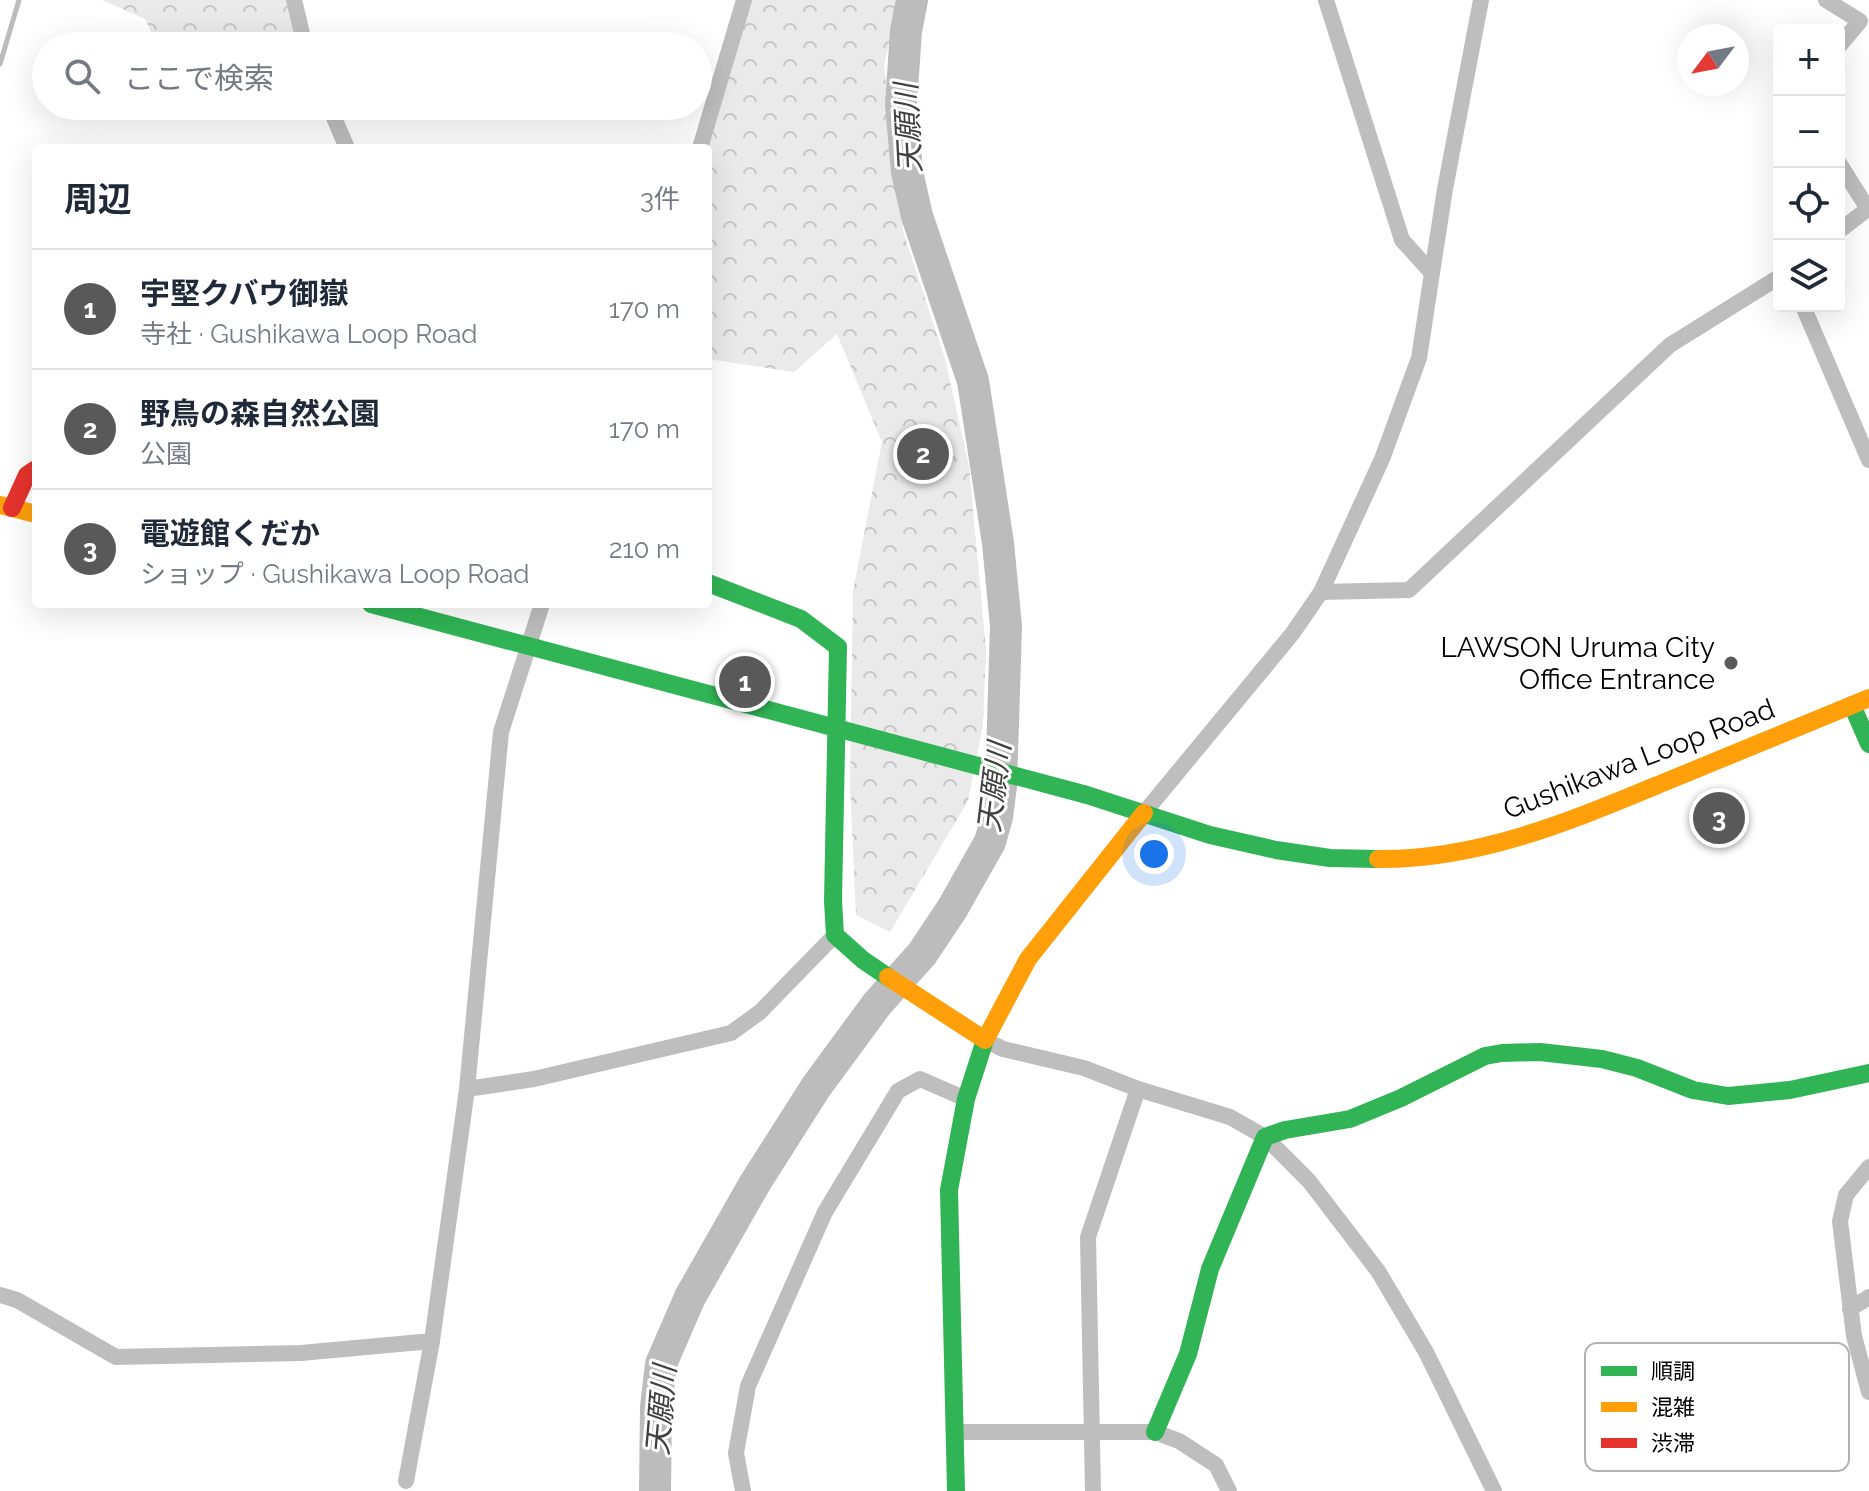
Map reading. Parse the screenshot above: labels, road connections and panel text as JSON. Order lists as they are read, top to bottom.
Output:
{
  "streets": {
    "main road": ["Gushikawa Loop Road"]
  },
  "water": ["天願川"],
  "places": ["LAWSON Uruma City Office Entrance"],
  "legend": ["順調", "混雑", "渋滞"],
  "north": "bottom left",
  "page": {
    "map_buttons": ["+", "−"],
    "search": "ここで検索",
    "heading": ["周辺", "3件"],
    "list": [
      {
        "mark": "1",
        "name": "宇堅クバウ御嶽",
        "note": "寺社 · Gushikawa Loop Road",
        "value": "170 m"
      },
      {
        "mark": "2",
        "name": "野鳥の森自然公園",
        "note": "公園",
        "value": "170 m"
      },
      {
        "mark": "3",
        "name": "電遊館くだか",
        "note": "ショップ · Gushikawa Loop Road",
        "value": "210 m"
      }
    ],
    "pins": ["2", "1", "3"]
  }
}
